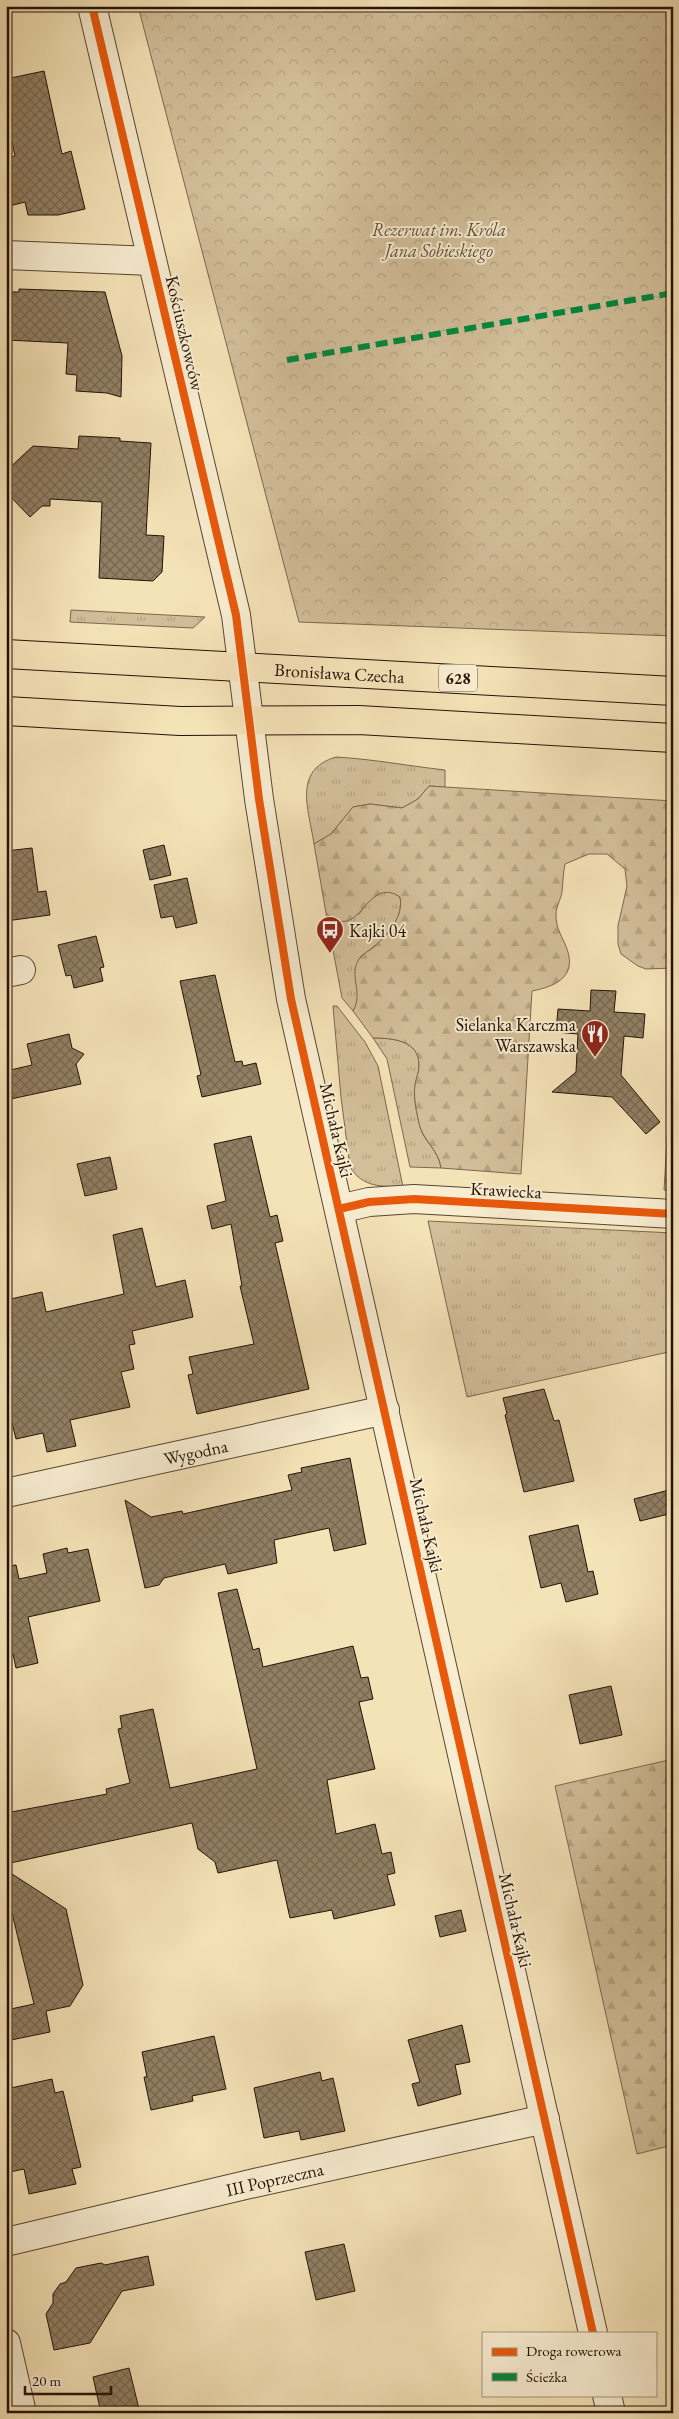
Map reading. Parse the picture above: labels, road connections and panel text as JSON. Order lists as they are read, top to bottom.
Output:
{
  "streets": {
    "main road": ["Bronisława Czecha", "628"],
    "street": [
      "Kościuszkowców",
      "Michała Kajki",
      "Krawiecka",
      "Wygodna",
      "III Poprzeczna"
    ]
  },
  "crossings": [
    ["Kościuszkowców", "Bronisława Czecha"],
    ["Kościuszkowców", "Michała Kajki"],
    ["Michała Kajki", "Krawiecka"],
    ["Michała Kajki", "Wygodna"],
    ["Michała Kajki", "III Poprzeczna"]
  ],
  "parks": ["Rezerwat im. Króla Jana Sobieskiego"],
  "places": {
    "bus stop": ["Kajki 04"],
    "restaurant": ["Sielanka Karczma Warszawska"]
  },
  "legend": ["Droga rowerowa", "Ścieżka"],
  "scale_bar": "20 m"
}
